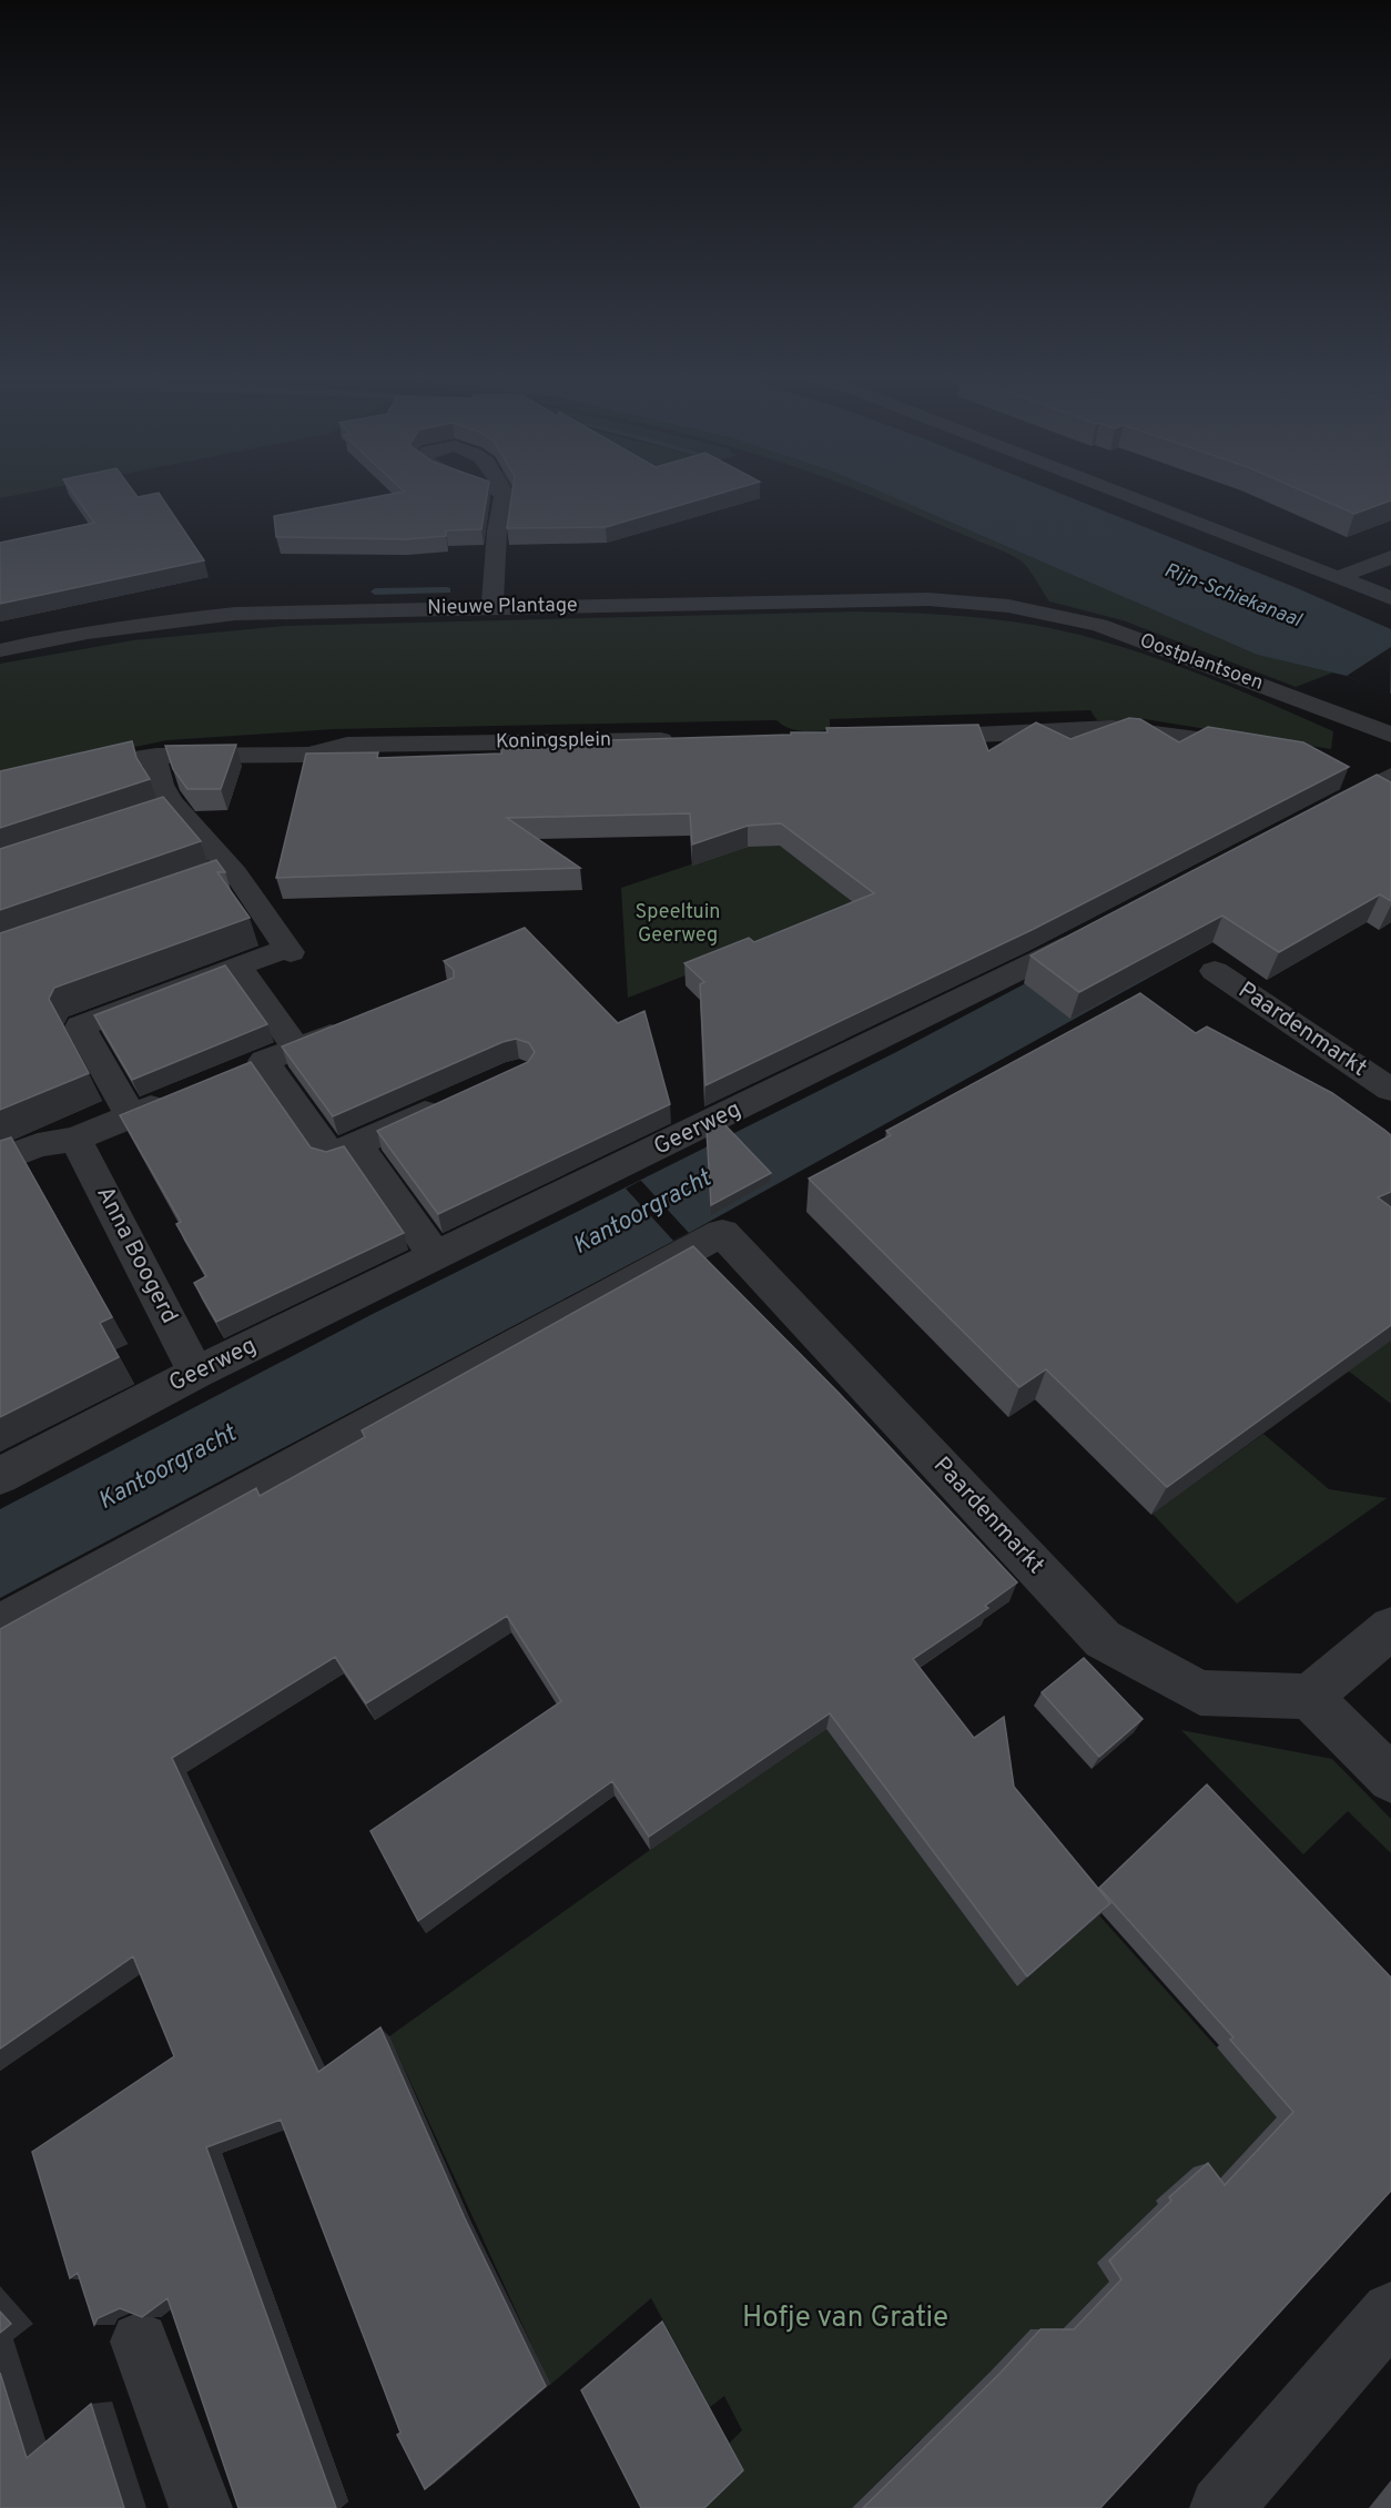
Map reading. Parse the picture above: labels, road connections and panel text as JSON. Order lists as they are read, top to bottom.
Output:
{
  "streets": {
    "street": [
      "Nieuwe Plantage",
      "Oostplantsoen",
      "Koningsplein",
      "Paardenmarkt",
      "Geerweg",
      "Anna Boogerd"
    ]
  },
  "crossings": [
    ["Nieuwe Plantage", "Oostplantsoen"],
    ["Geerweg", "Anna Boogerd"]
  ],
  "water": ["Rijn-Schiekanaal", "Kantoorgracht"],
  "parks": ["Speeltuin Geerweg", "Hofje van Gratie"]
}
